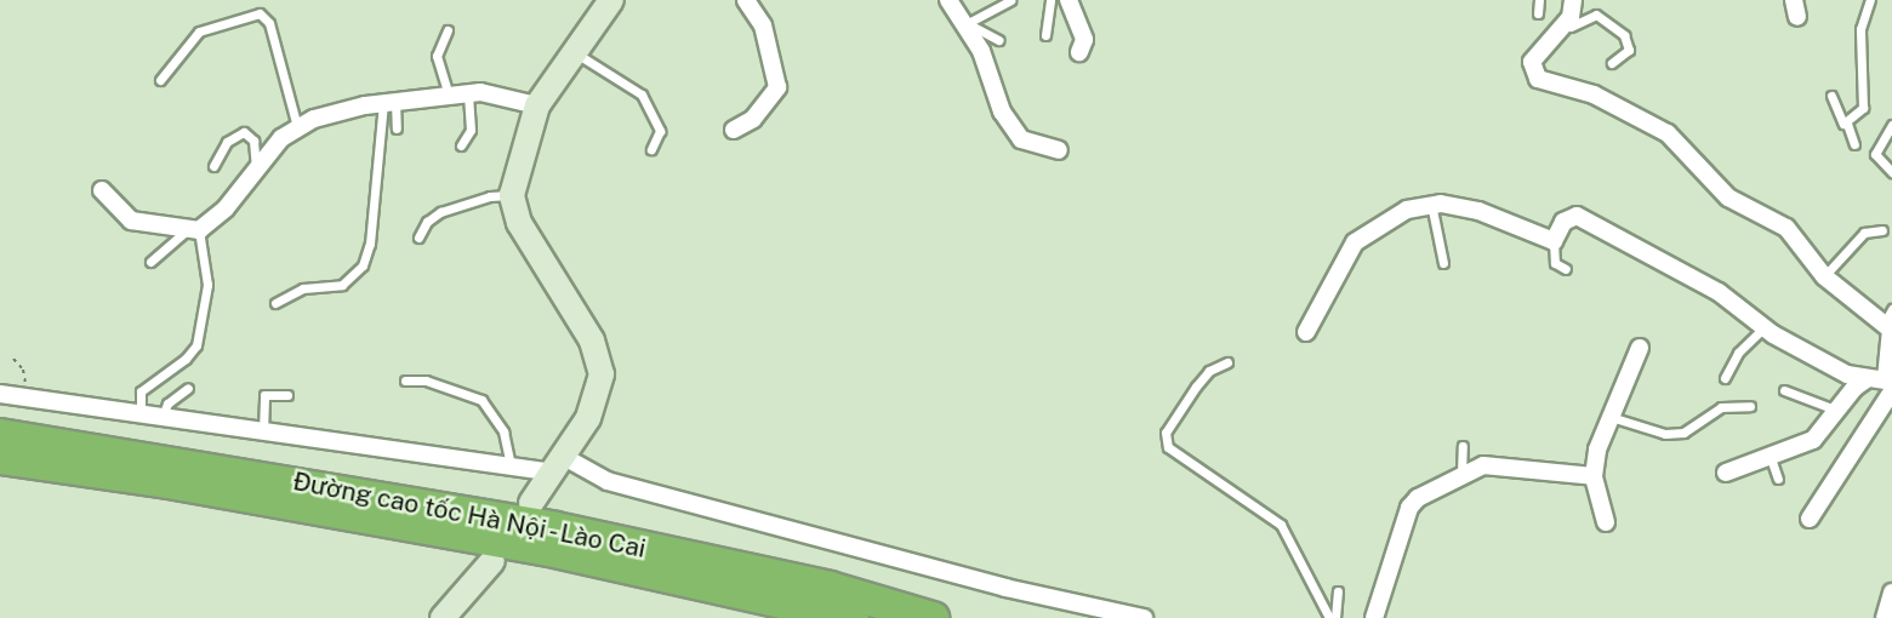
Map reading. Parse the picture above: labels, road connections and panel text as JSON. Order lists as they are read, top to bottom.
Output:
{
  "streets": {
    "highway": ["Đường cao tốc Hà Nội - Lào Cai"]
  }
}
